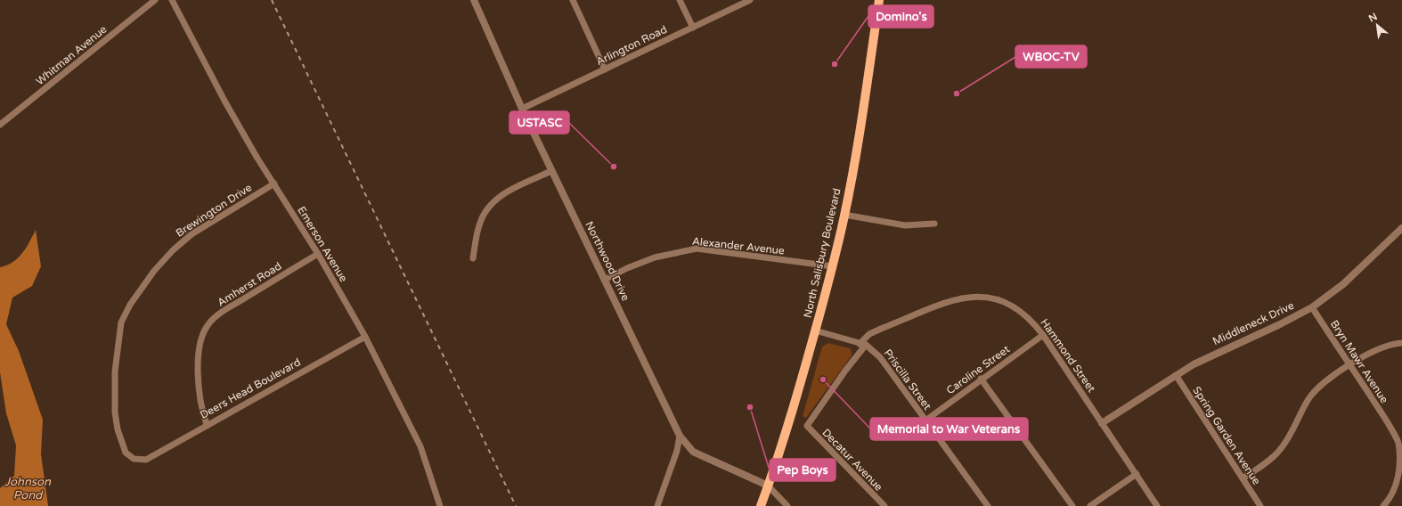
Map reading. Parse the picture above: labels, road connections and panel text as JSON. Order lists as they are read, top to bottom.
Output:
{
  "streets": {
    "main road": ["North Salisbury Boulevard"],
    "street": [
      "Arlington Road",
      "Whitman Avenue",
      "Brewington Drive",
      "Emerson Avenue",
      "Alexander Avenue",
      "Northwood Drive",
      "Amherst Road",
      "Middleneck Drive",
      "Hammond Street",
      "Bryn Mawr Avenue",
      "Caroline Street",
      "Priscilla Street",
      "Deers Head Boulevard",
      "Spring Garden Avenue",
      "Decatur Avenue"
    ]
  },
  "crossings": [
    ["Arlington Road", "Northwood Drive"],
    ["Brewington Drive", "Emerson Avenue"],
    ["Brewington Drive", "Deers Head Boulevard"],
    ["Emerson Avenue", "Amherst Road"],
    ["Emerson Avenue", "Deers Head Boulevard"],
    ["Alexander Avenue", "North Salisbury Boulevard"],
    ["Alexander Avenue", "Northwood Drive"],
    ["North Salisbury Boulevard", "Northwood Drive"],
    ["North Salisbury Boulevard", "Priscilla Street"],
    ["Amherst Road", "Deers Head Boulevard"],
    ["Middleneck Drive", "Hammond Street"],
    ["Middleneck Drive", "Bryn Mawr Avenue"],
    ["Middleneck Drive", "Spring Garden Avenue"],
    ["Hammond Street", "Caroline Street"],
    ["Hammond Street", "Priscilla Street"],
    ["Hammond Street", "Decatur Avenue"],
    ["Caroline Street", "Priscilla Street"]
  ],
  "water": ["Johnson Pond"],
  "places": [
    "Domino's",
    "WBOC-TV",
    "USTASC",
    "Memorial to War Veterans",
    "Pep Boys"
  ],
  "north": "top left"
}
